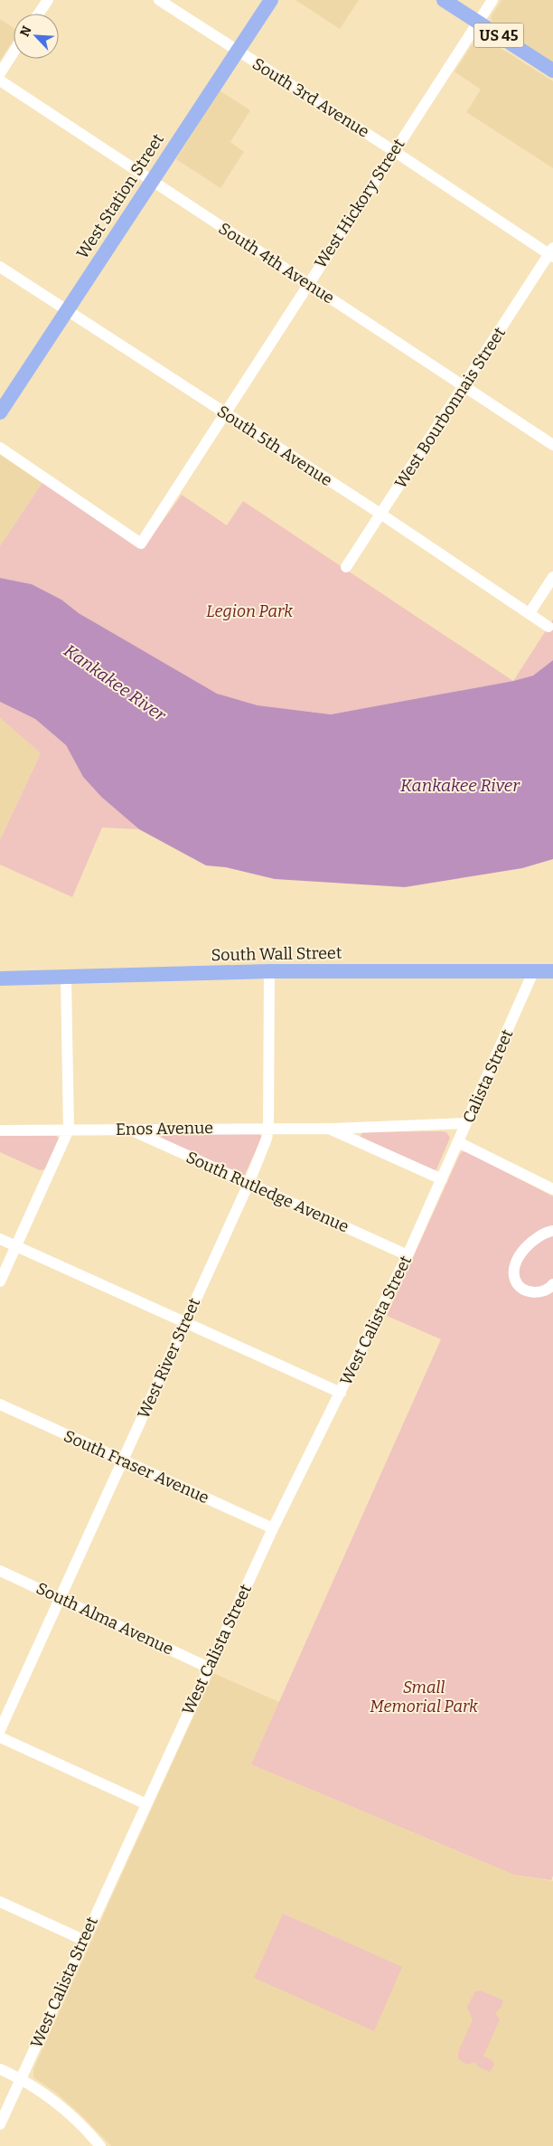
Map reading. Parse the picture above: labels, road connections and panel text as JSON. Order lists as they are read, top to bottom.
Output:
{
  "streets": {
    "main road": ["US 45", "West Station Street", "South Wall Street"],
    "street": [
      "South 3rd Avenue",
      "West Hickory Street",
      "South 4th Avenue",
      "West Bourbonnais Street",
      "South 5th Avenue",
      "Calista Street",
      "Enos Avenue",
      "South Rutledge Avenue",
      "West Calista Street",
      "West River Street",
      "South Fraser Avenue",
      "South Alma Avenue"
    ]
  },
  "crossings": [
    ["US 45", "West Hickory Street"],
    ["South 3rd Avenue", "West Station Street"],
    ["South 3rd Avenue", "West Hickory Street"],
    ["South 3rd Avenue", "West Bourbonnais Street"],
    ["West Station Street", "South 4th Avenue"],
    ["West Station Street", "South 5th Avenue"],
    ["West Hickory Street", "South 4th Avenue"],
    ["West Hickory Street", "South 5th Avenue"],
    ["South 4th Avenue", "West Bourbonnais Street"],
    ["West Bourbonnais Street", "South 5th Avenue"],
    ["South Wall Street", "Calista Street"],
    ["South Wall Street", "West River Street"],
    ["Calista Street", "Enos Avenue"],
    ["Calista Street", "West Calista Street"],
    ["Enos Avenue", "South Rutledge Avenue"],
    ["Enos Avenue", "West Calista Street"],
    ["Enos Avenue", "West River Street"],
    ["South Rutledge Avenue", "West Calista Street"],
    ["South Rutledge Avenue", "West River Street"],
    ["West Calista Street", "South Fraser Avenue"],
    ["West Calista Street", "South Alma Avenue"],
    ["West River Street", "South Fraser Avenue"],
    ["West River Street", "South Alma Avenue"]
  ],
  "water": ["Kankakee River"],
  "parks": ["Legion Park", "Small Memorial Park"],
  "north": "top left"
}
